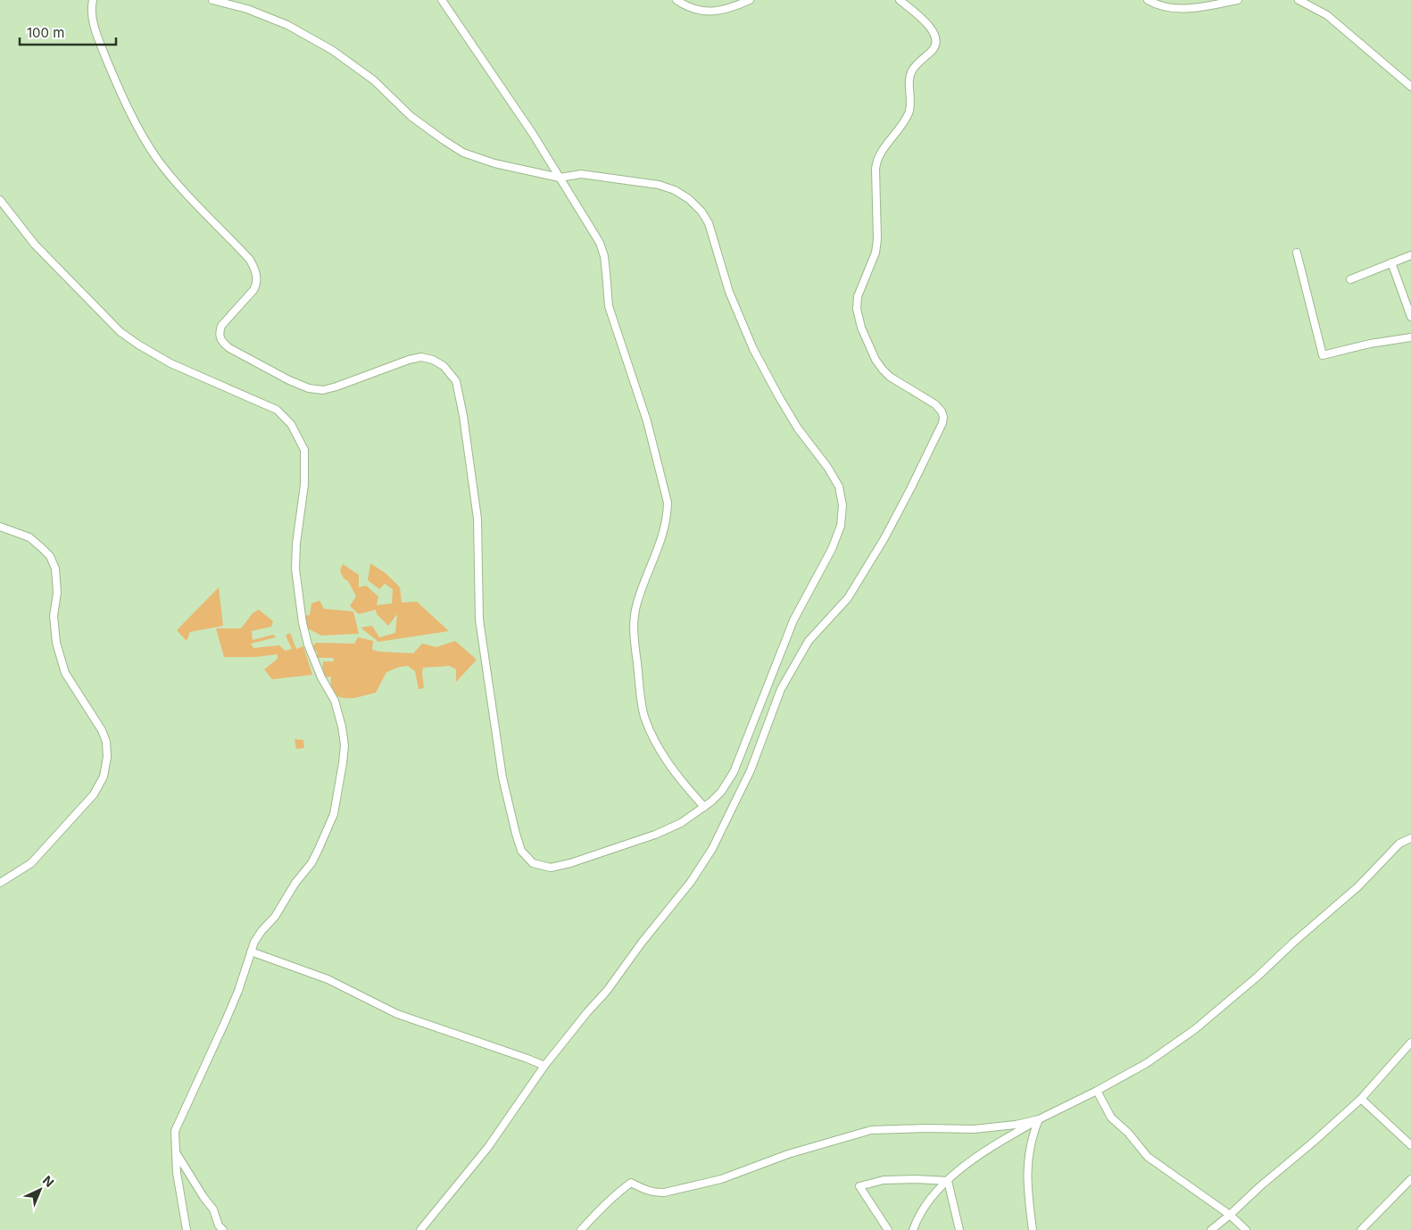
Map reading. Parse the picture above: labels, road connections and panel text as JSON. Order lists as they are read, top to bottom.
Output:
{
  "scale_bar": "100 m",
  "north": "top right"
}
